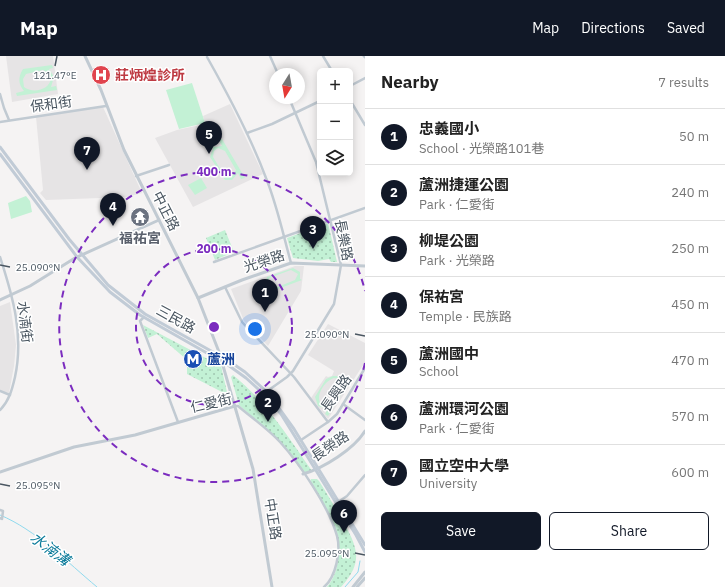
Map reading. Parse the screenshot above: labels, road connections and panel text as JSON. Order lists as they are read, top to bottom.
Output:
{
  "streets": {
    "main road": ["三民路"],
    "street": [
      "保和街",
      "中正路",
      "長樂路",
      "光榮路",
      "水湳街",
      "長興路",
      "仁愛街",
      "長榮路"
    ]
  },
  "crossings": [
    ["保和街", "中正路"],
    ["中正路", "光榮路"],
    ["中正路", "三民路"],
    ["中正路", "仁愛街"],
    ["長樂路", "光榮路"],
    ["長樂路", "三民路"],
    ["三民路", "長興路"],
    ["三民路", "長榮路"],
    ["仁愛街", "長榮路"]
  ],
  "water": ["水湳溝"],
  "places": {
    "hospital": ["莊炳煌診所"],
    "temple": ["福祐宮"],
    "metro station": ["蘆洲"]
  },
  "north": "bottom",
  "page": {
    "header": "Map",
    "nav": ["Map", "Directions", "Saved"],
    "heading": ["Nearby", "7 results"],
    "map_buttons": ["+", "−"],
    "list": [
      {
        "mark": "1",
        "name": "忠義國小",
        "note": "School · 光榮路101巷",
        "value": "50 m"
      },
      {
        "mark": "2",
        "name": "蘆洲捷運公園",
        "note": "Park · 仁愛街",
        "value": "240 m"
      },
      {
        "mark": "3",
        "name": "柳堤公園",
        "note": "Park · 光榮路",
        "value": "250 m"
      },
      {
        "mark": "4",
        "name": "保祐宮",
        "note": "Temple · 民族路",
        "value": "450 m"
      },
      {
        "mark": "5",
        "name": "蘆洲國中",
        "note": "School",
        "value": "470 m"
      },
      {
        "mark": "6",
        "name": "蘆洲環河公園",
        "note": "Park · 仁愛街",
        "value": "570 m"
      },
      {
        "mark": "7",
        "name": "國立空中大學",
        "note": "University",
        "value": "600 m"
      }
    ],
    "pins": [
      "5",
      "7",
      "4",
      "3",
      "1",
      "2",
      "6"
    ],
    "buttons": ["Save", "Share"]
  },
  "coordinates": ["121.47°E", "25.090°N", "25.095°N"],
  "rings": ["400 m", "200 m"]
}
